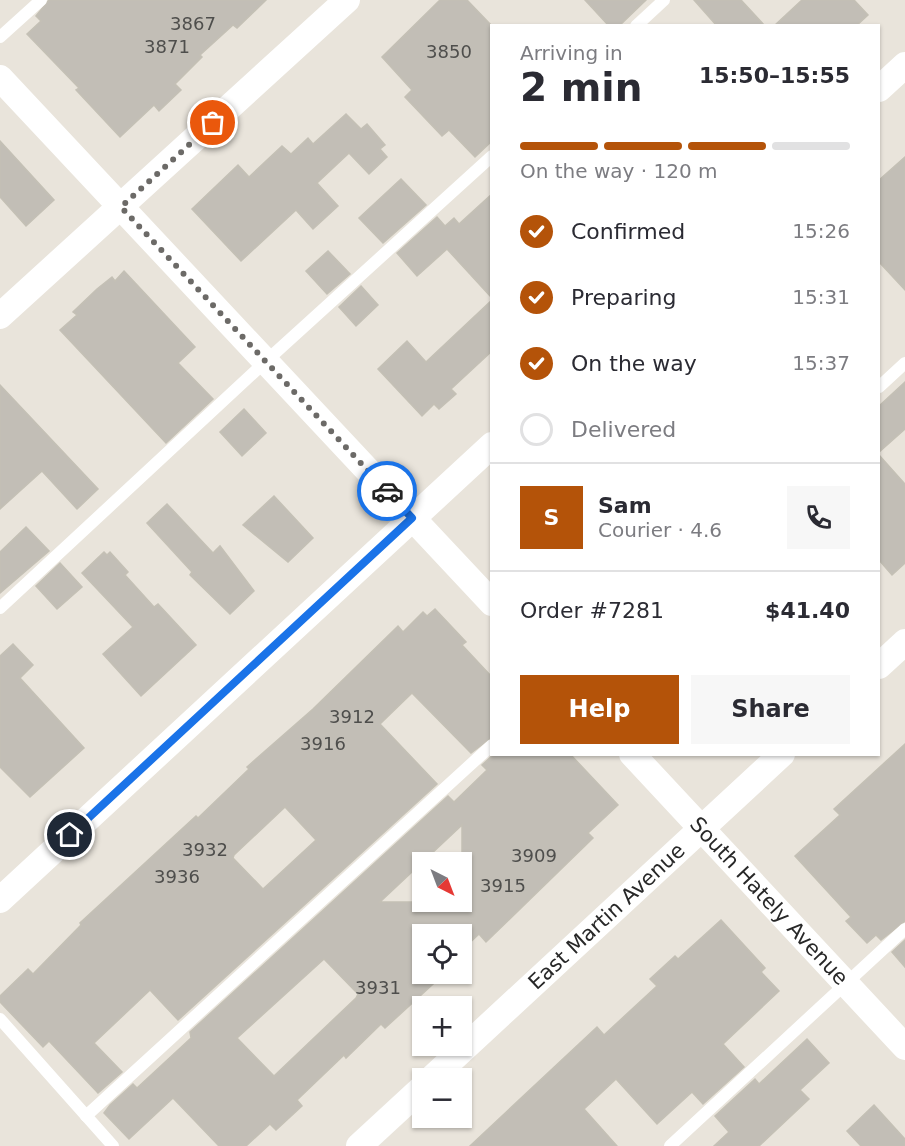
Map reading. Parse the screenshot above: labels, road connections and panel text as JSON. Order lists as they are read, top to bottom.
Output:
{
  "streets": {
    "street": ["South Hately Avenue", "East Martin Avenue"]
  },
  "crossings": [
    ["South Hately Avenue", "East Martin Avenue"]
  ],
  "house_numbers": [
    "3867",
    "3871",
    "3850",
    "3912",
    "3916",
    "3932",
    "3909",
    "3936",
    "3915",
    "3931"
  ],
  "north": "bottom right",
  "page": {
    "heading": ["2 min", "Arriving in", "15:50–15:55"],
    "panel": [
      "Sam",
      "Courier · 4.6",
      "Order #7281",
      "$41.40"
    ],
    "bar": "On the way · 120 m",
    "list": [
      ["Confirmed", "15:26"],
      ["Preparing", "15:31"],
      ["On the way", "15:37"],
      "Delivered"
    ],
    "round": "S",
    "buttons": ["Help", "Share"],
    "map_buttons": ["+", "−"]
  }
}
